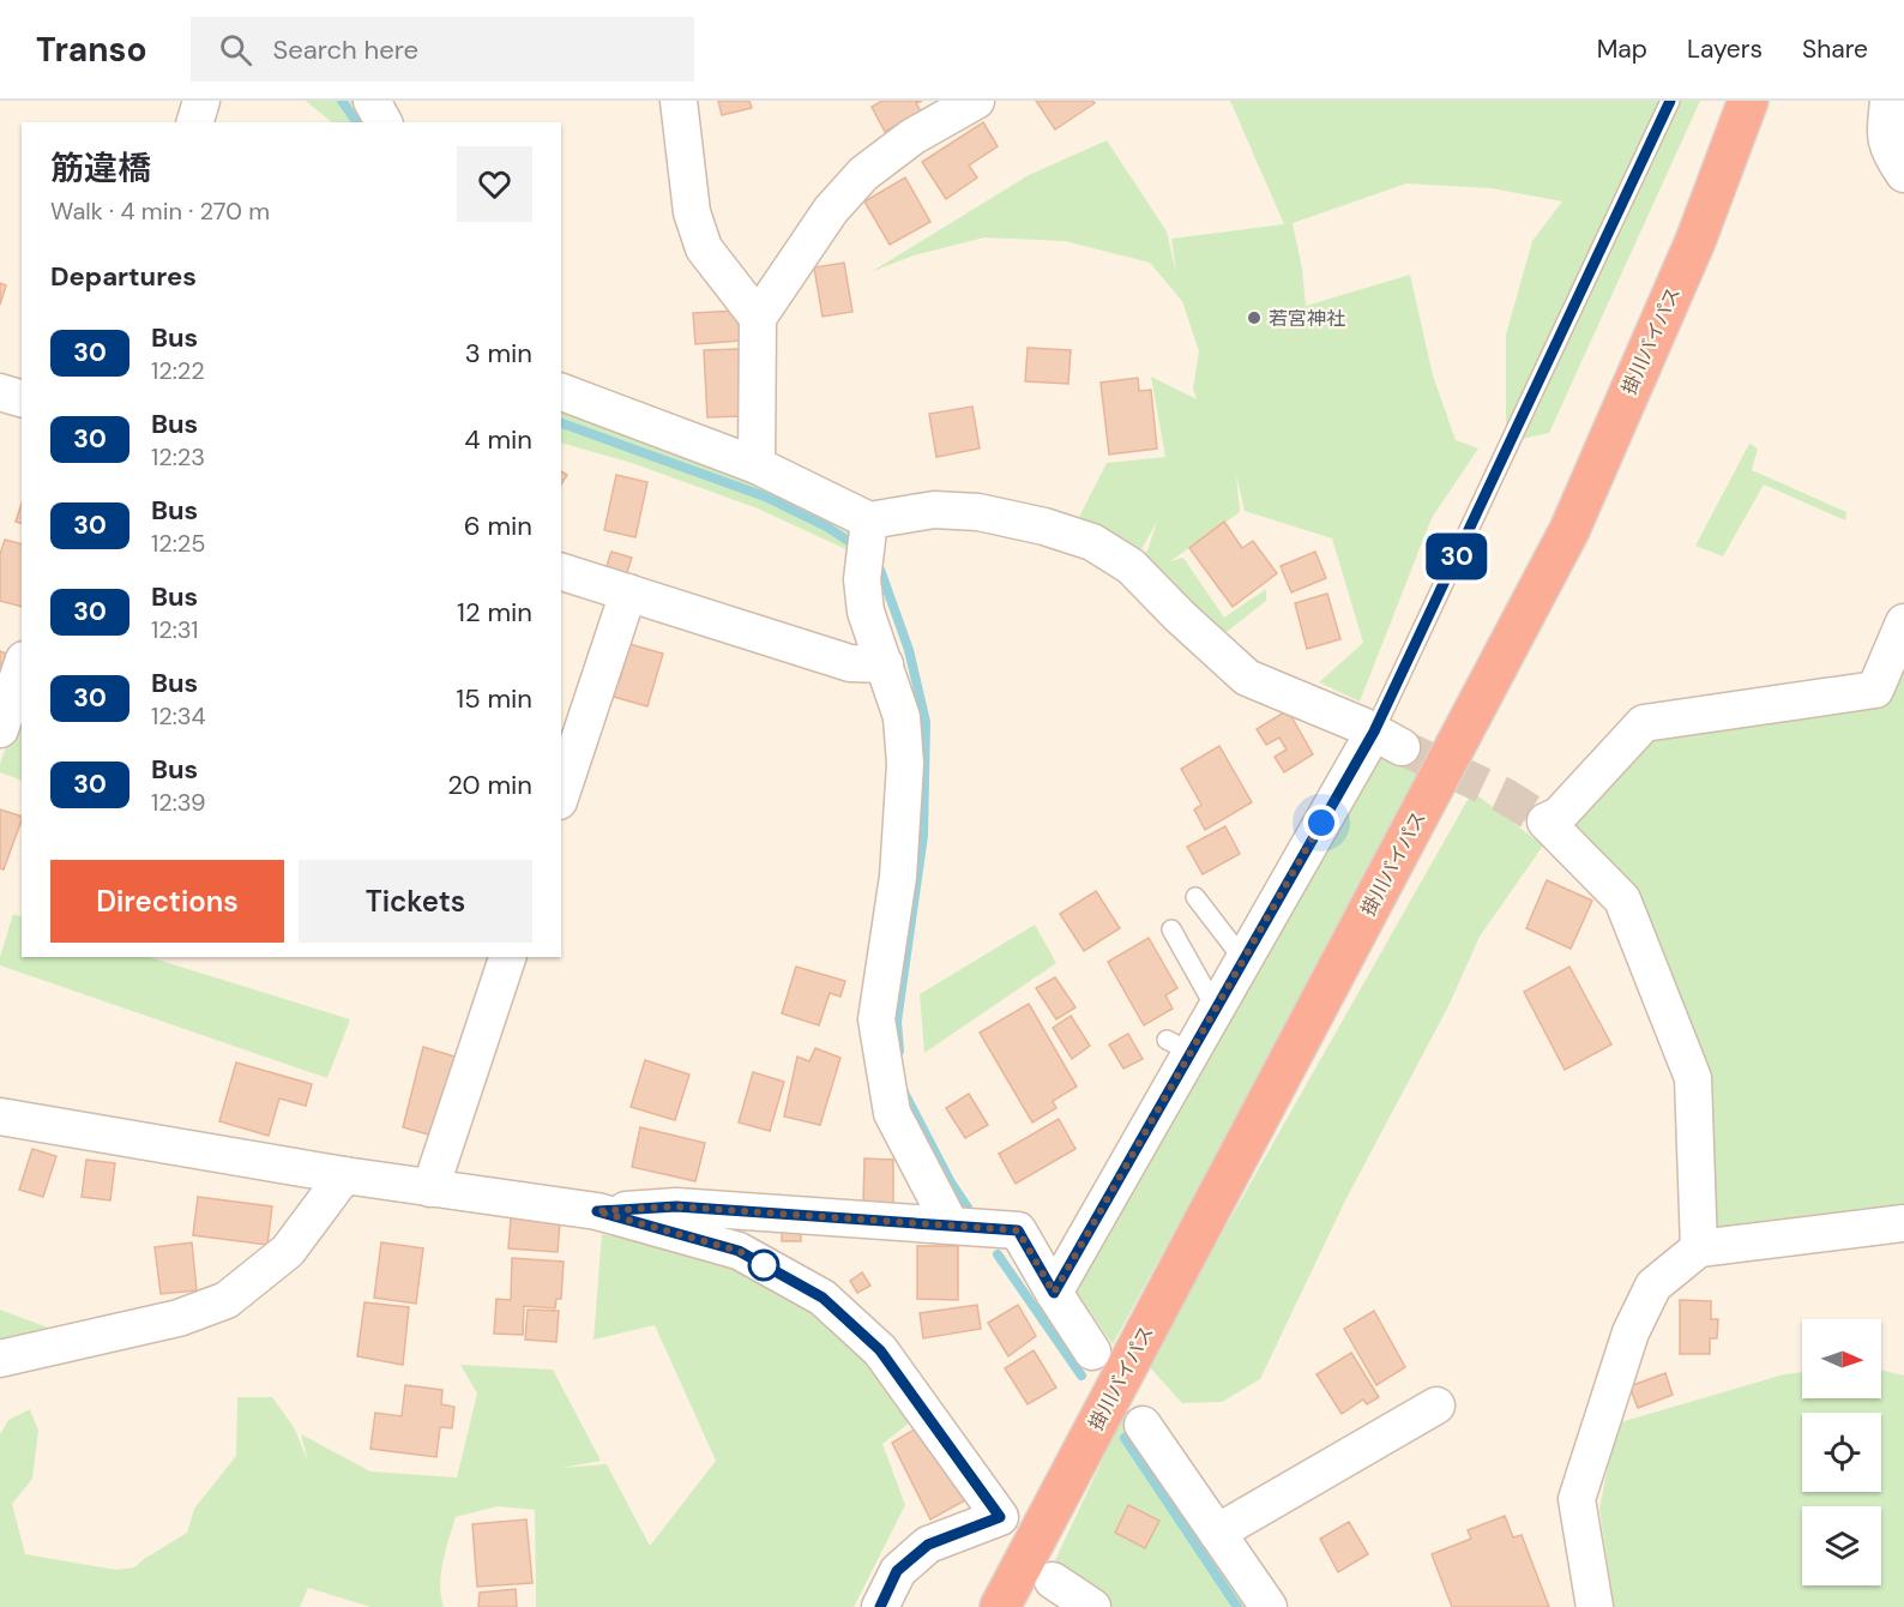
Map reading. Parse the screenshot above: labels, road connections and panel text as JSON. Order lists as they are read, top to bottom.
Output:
{
  "streets": {
    "highway": ["掛川バイパス"]
  },
  "places": ["若宮神社"],
  "lines": ["bus line 30"],
  "north": "right",
  "page": {
    "header": "Transo",
    "search": "Search here",
    "nav": ["Map", "Layers", "Share"],
    "on_map": "30",
    "heading": [
      ["筋違橋", "Walk · 4 min · 270 m"],
      "Departures"
    ],
    "list": [
      {
        "mark": "30",
        "name": "Bus",
        "note": "12:22",
        "value": "3 min"
      },
      {
        "mark": "30",
        "name": "Bus",
        "note": "12:23",
        "value": "4 min"
      },
      {
        "mark": "30",
        "name": "Bus",
        "note": "12:25",
        "value": "6 min"
      },
      {
        "mark": "30",
        "name": "Bus",
        "note": "12:31",
        "value": "12 min"
      },
      {
        "mark": "30",
        "name": "Bus",
        "note": "12:34",
        "value": "15 min"
      },
      {
        "mark": "30",
        "name": "Bus",
        "note": "12:39",
        "value": "20 min"
      }
    ],
    "buttons": ["Directions", "Tickets"]
  }
}
